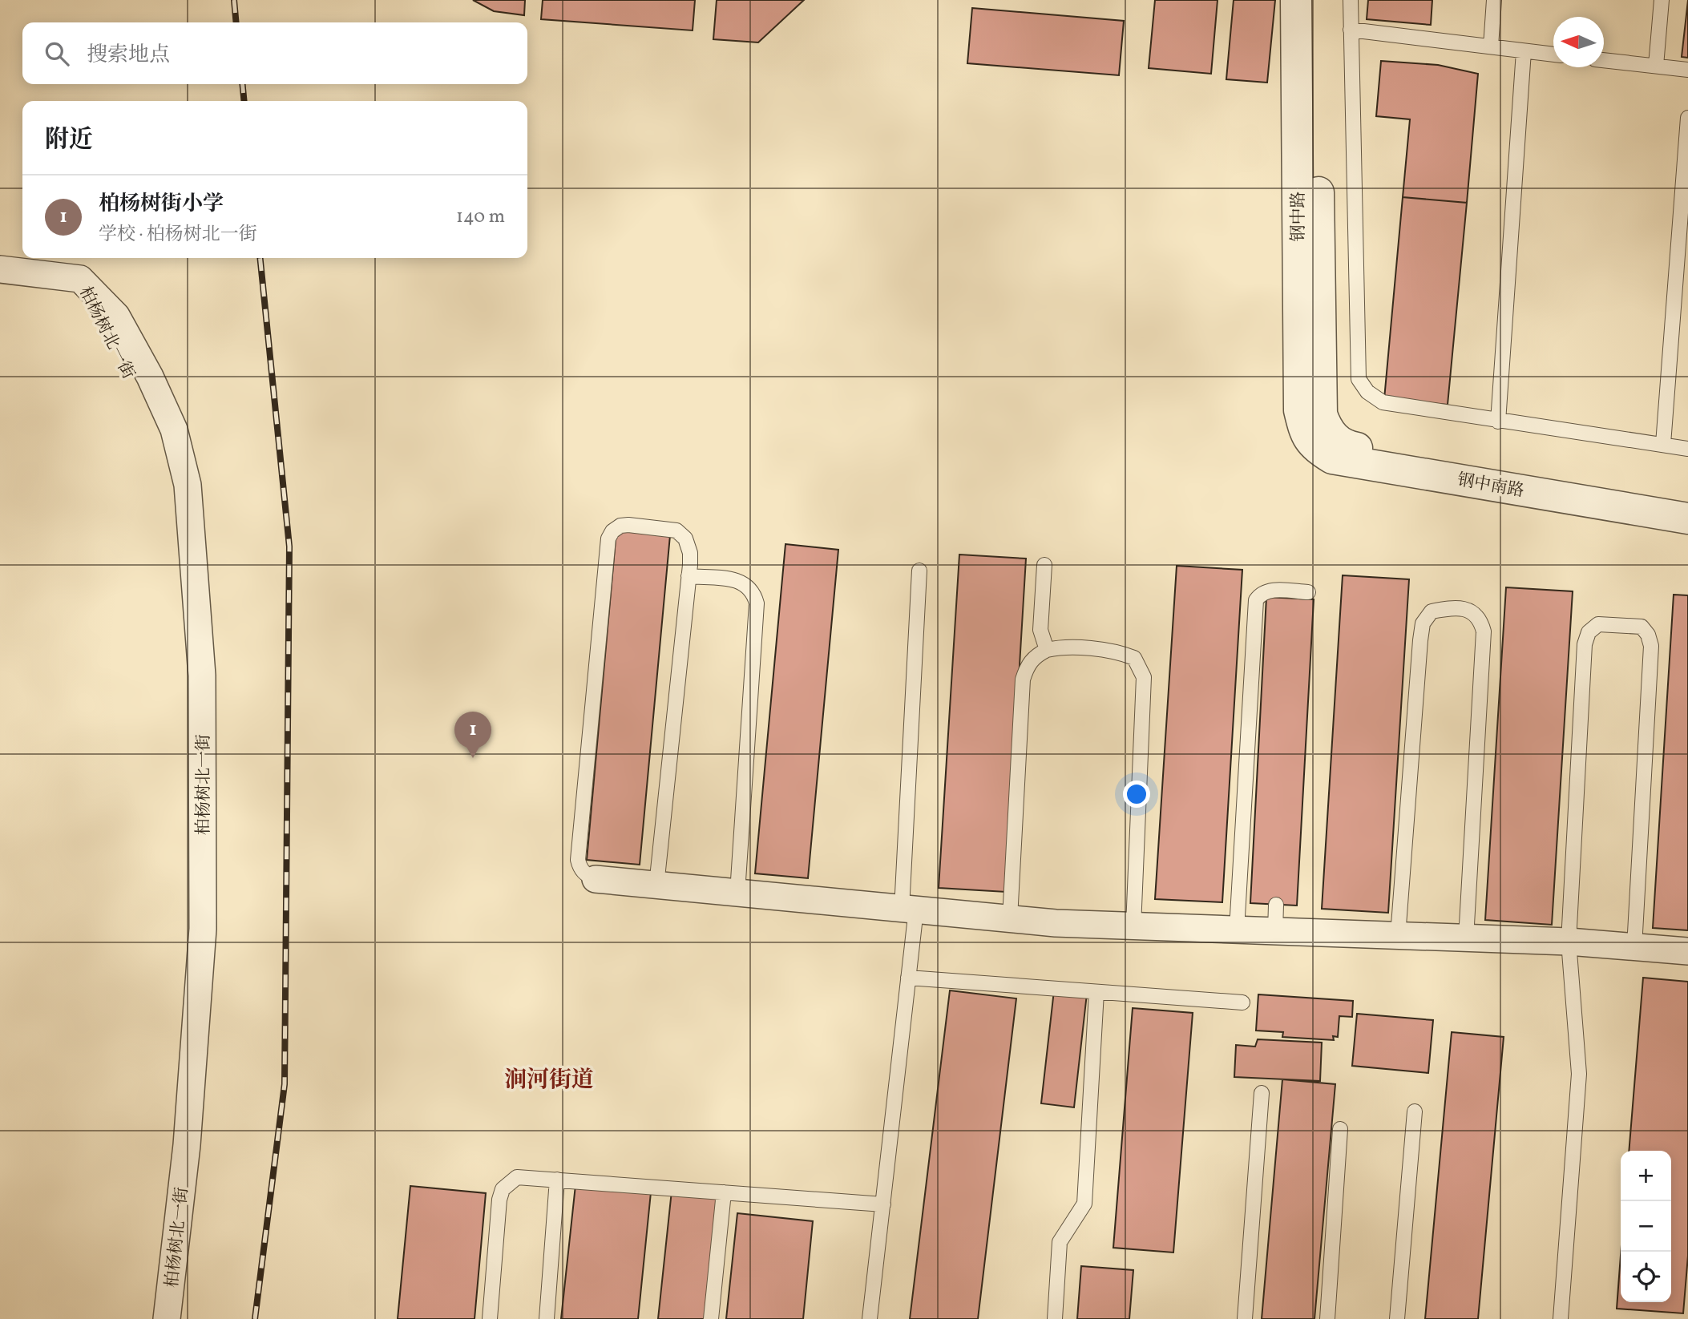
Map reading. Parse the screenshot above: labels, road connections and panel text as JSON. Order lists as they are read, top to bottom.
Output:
{
  "streets": {
    "street": ["钢中路", "柏杨树北一街", "钢中南路"]
  },
  "crossings": [
    ["钢中路", "钢中南路"]
  ],
  "districts": ["涧河街道"],
  "north": "left",
  "page": {
    "search": "搜索地点",
    "heading": "附近",
    "list": [
      {
        "mark": "1",
        "name": "柏杨树街小学",
        "note": "学校 · 柏杨树北一街",
        "value": "140 m"
      }
    ],
    "pins": "1",
    "map_buttons": ["+", "−"]
  }
}
